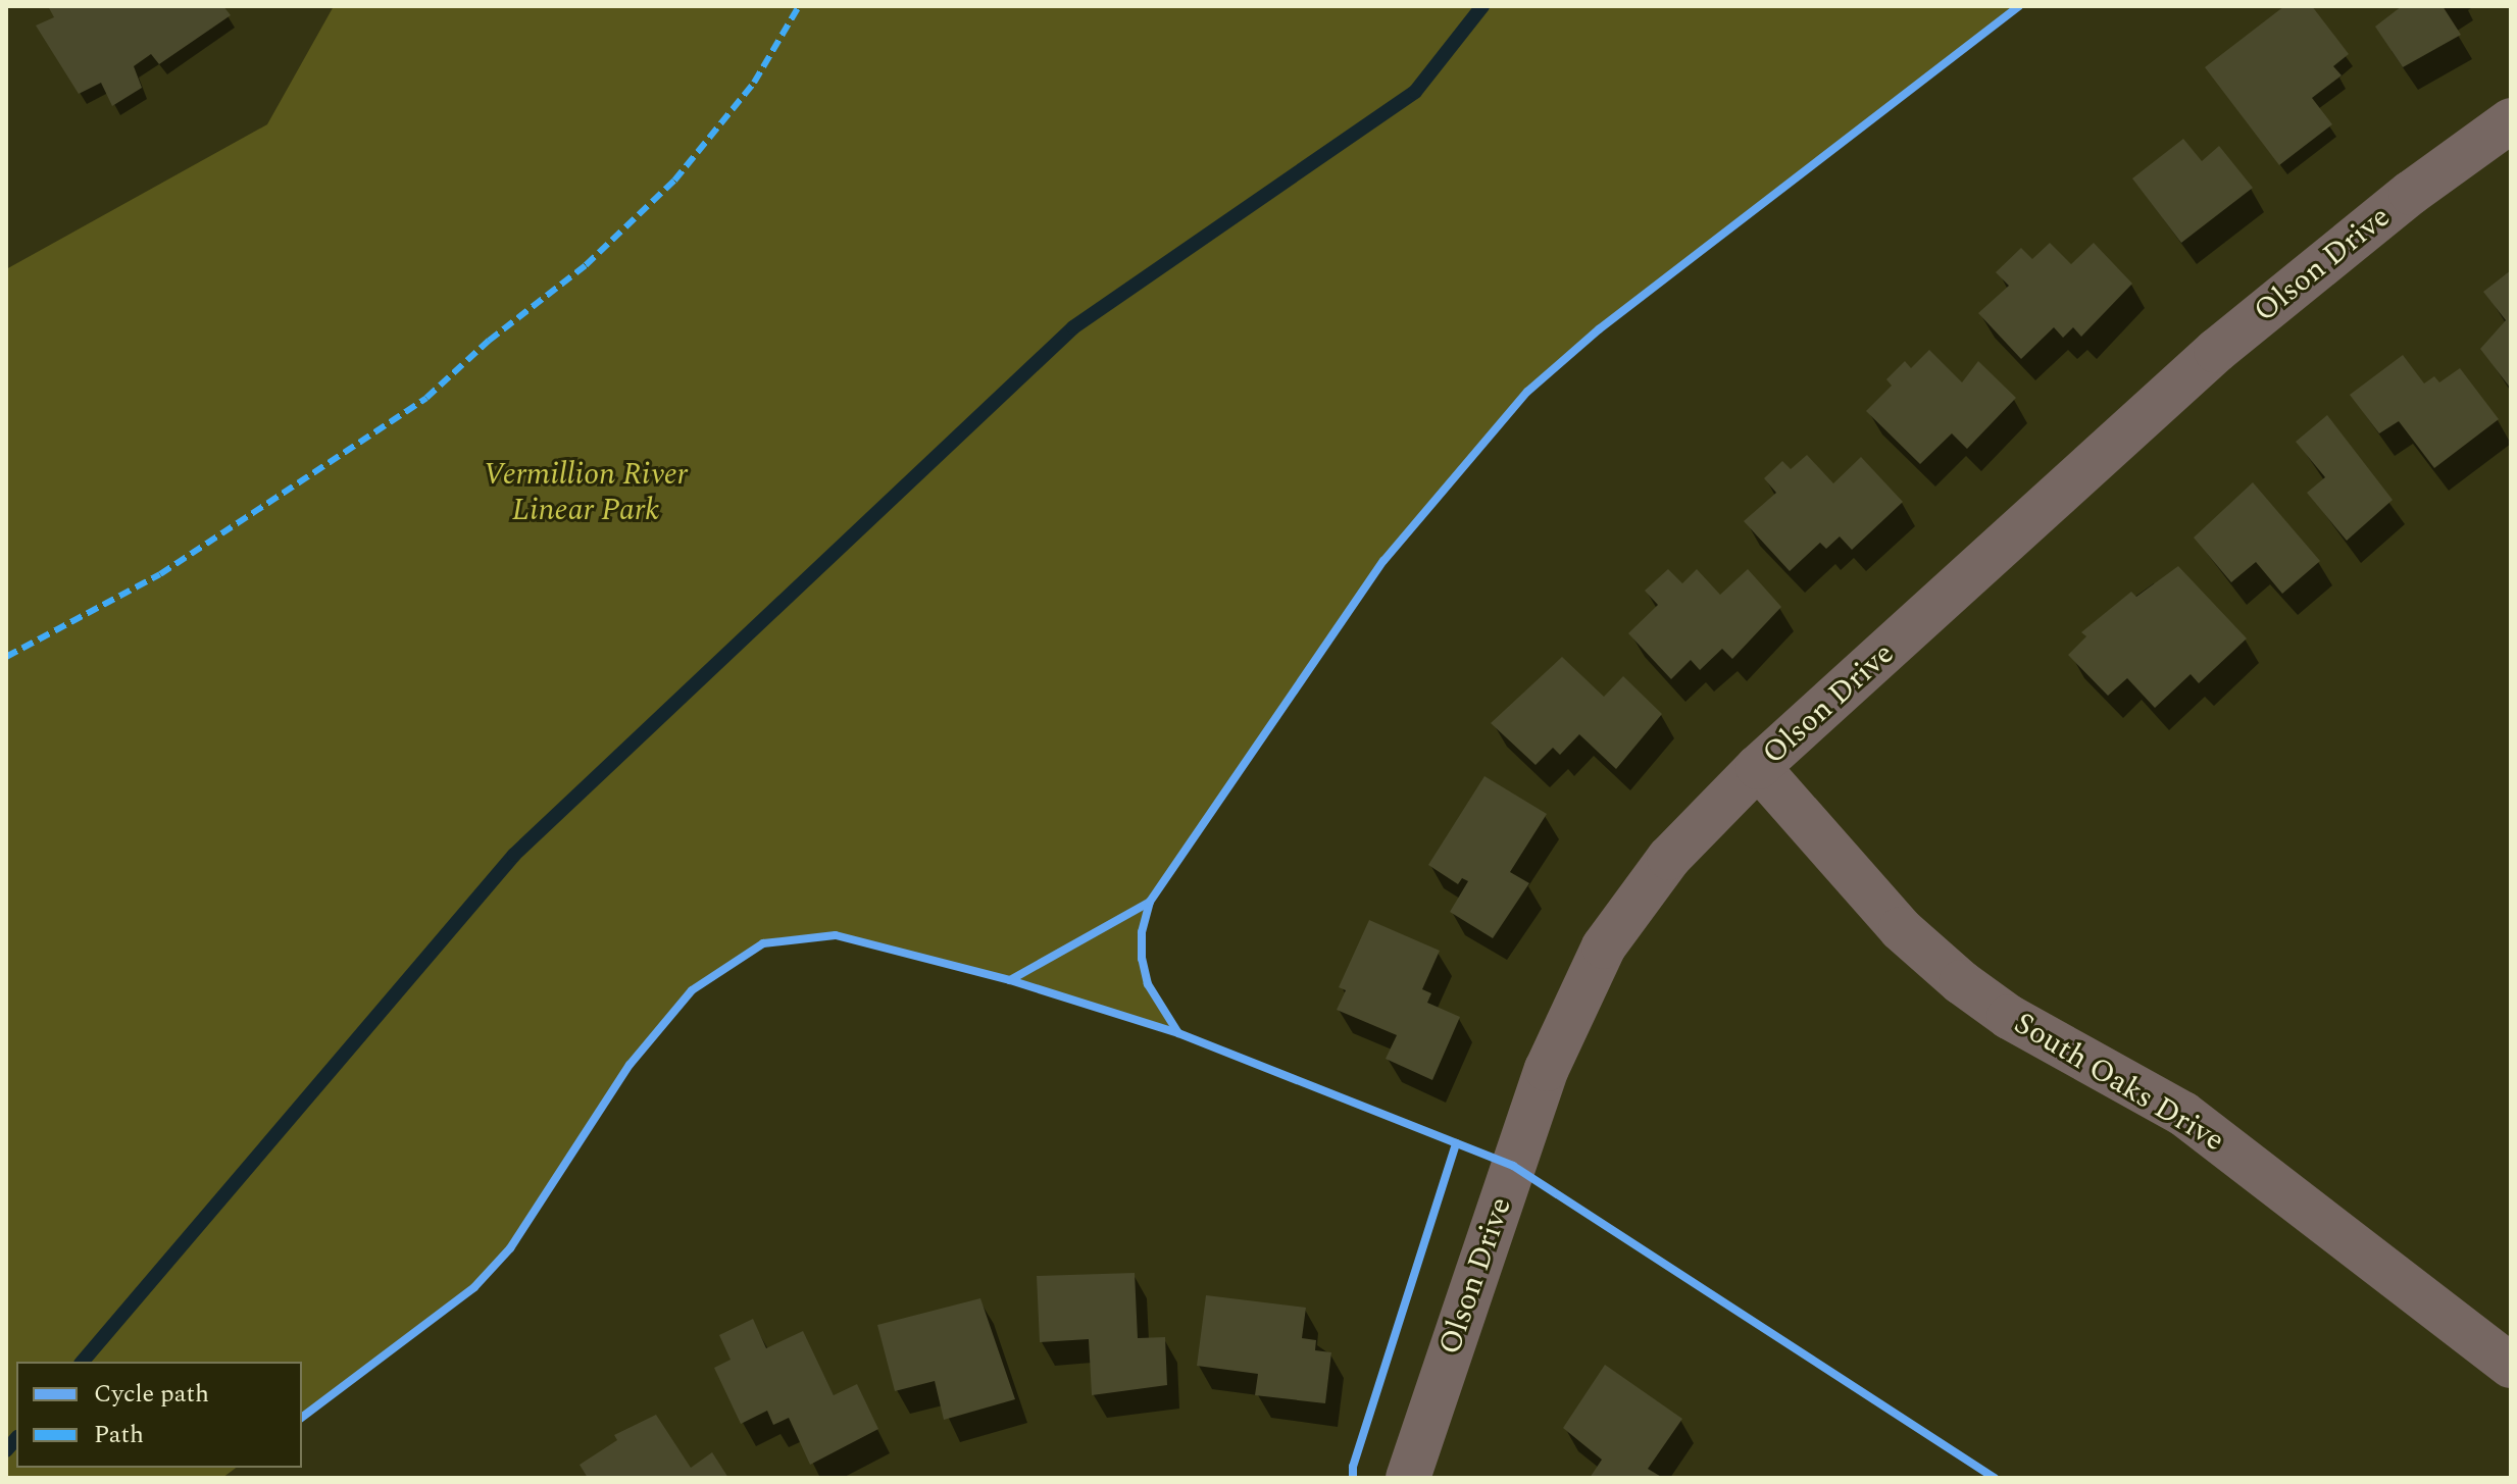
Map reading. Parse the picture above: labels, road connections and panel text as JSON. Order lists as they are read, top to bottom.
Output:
{
  "streets": {
    "street": ["Olson Drive", "South Oaks Drive"]
  },
  "crossings": [
    ["Olson Drive", "South Oaks Drive"]
  ],
  "parks": ["Vermillion River Linear Park"],
  "legend": ["Cycle path", "Path"]
}
